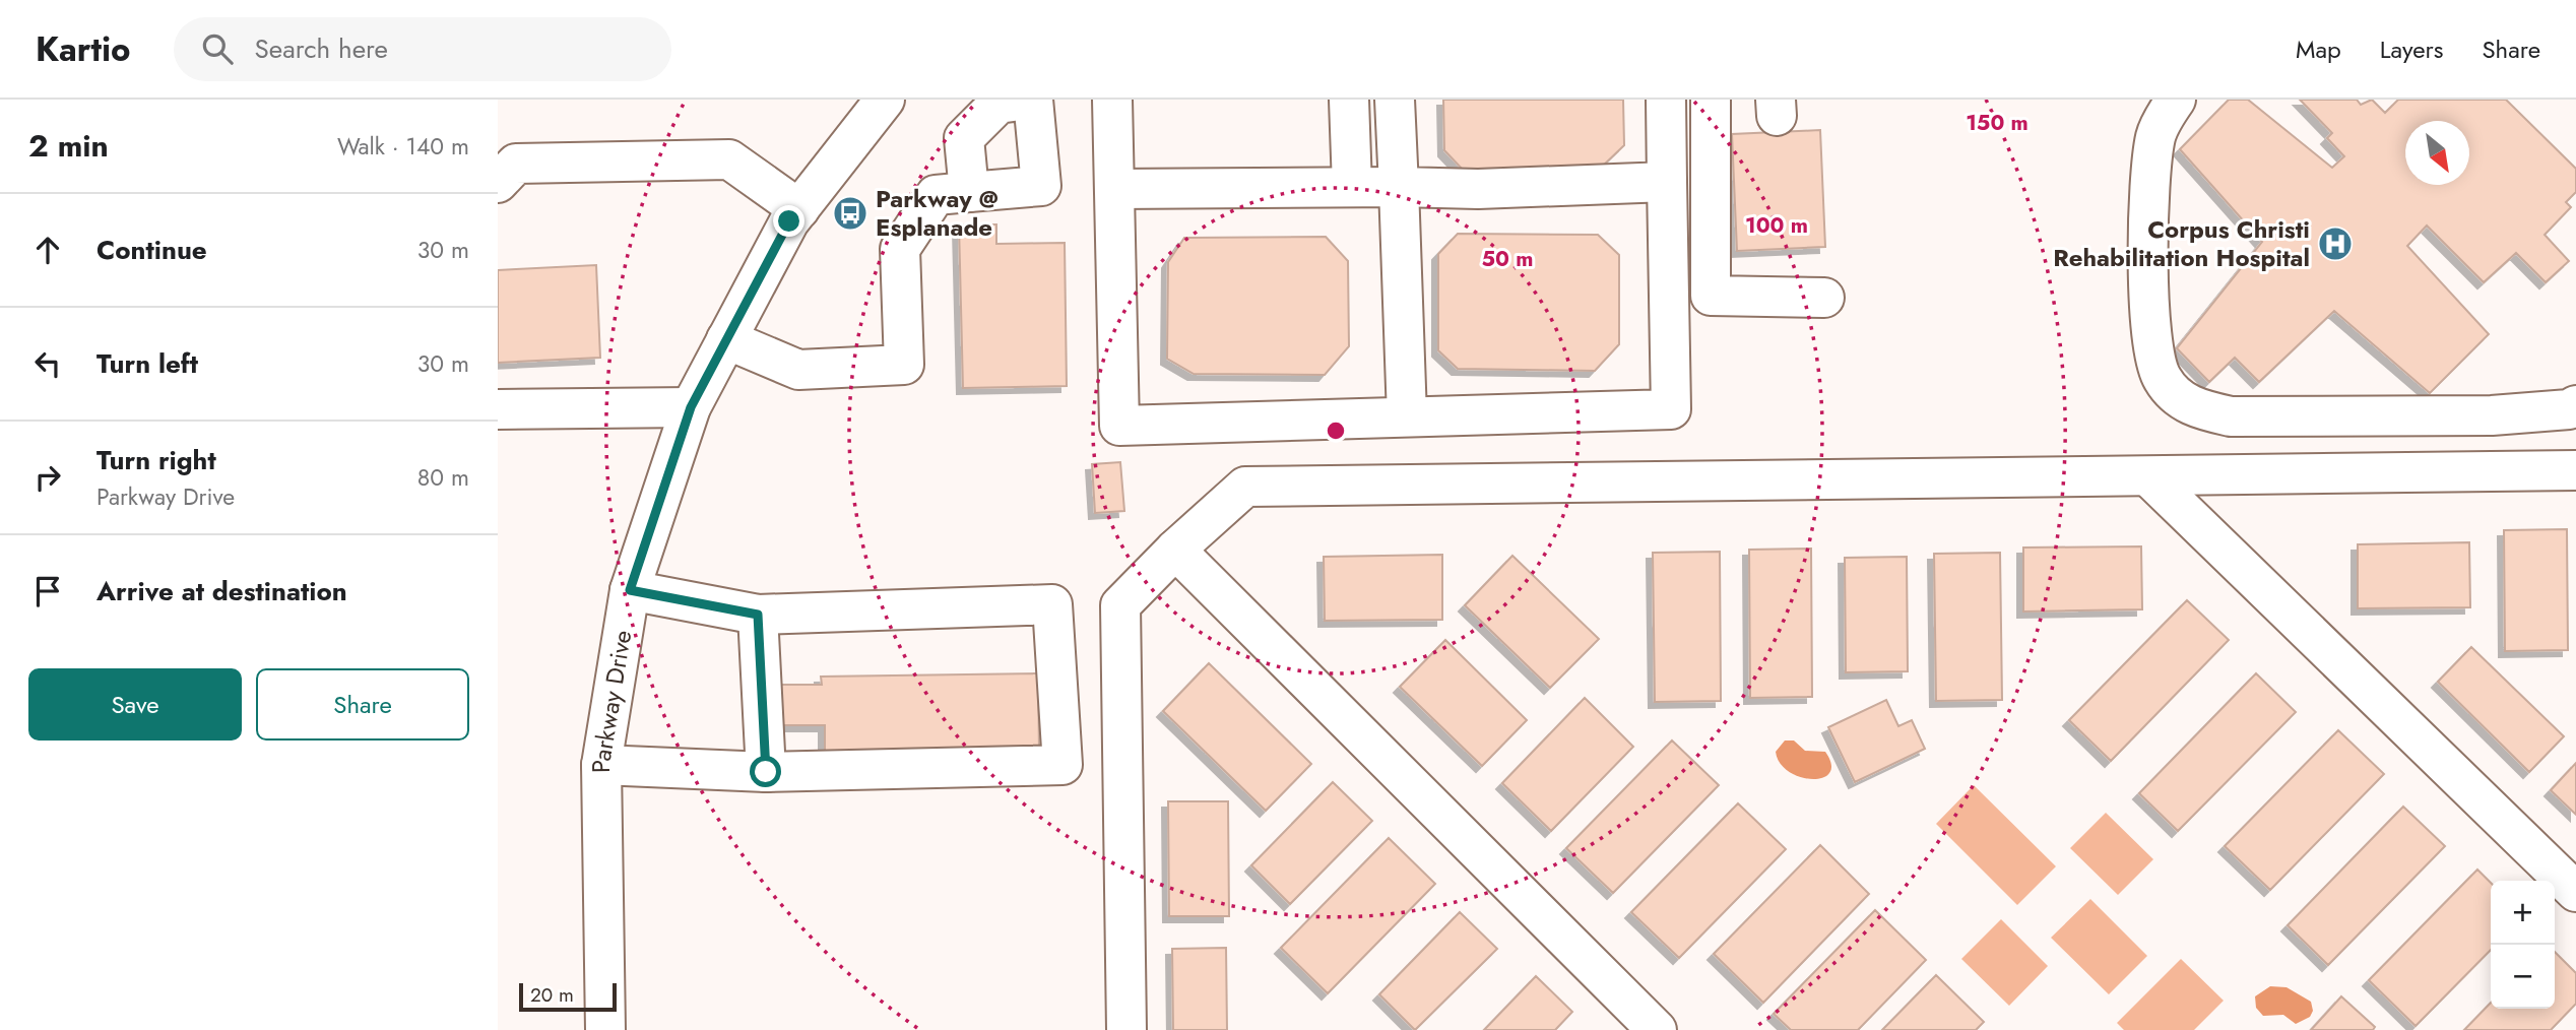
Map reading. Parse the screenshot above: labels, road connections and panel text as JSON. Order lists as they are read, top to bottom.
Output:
{
  "streets": {
    "street": ["Parkway Drive"]
  },
  "places": {
    "bus stop": ["Parkway @ Esplanade"],
    "hospital": ["Corpus Christi Rehabilitation Hospital"]
  },
  "scale_bar": "20 m",
  "north": "bottom right",
  "page": {
    "header": "Kartio",
    "search": "Search here",
    "nav": ["Map", "Layers", "Share"],
    "heading": ["2 min", "Walk · 140 m"],
    "list": [
      ["Continue", "30 m"],
      ["Turn left", "30 m"],
      ["Turn right", "Parkway Drive", "80 m"],
      "Arrive at destination"
    ],
    "buttons": ["Save", "Share"],
    "map_buttons": ["+", "−"],
    "scale": "20 m"
  },
  "rings": ["150 m", "100 m", "50 m"]
}
